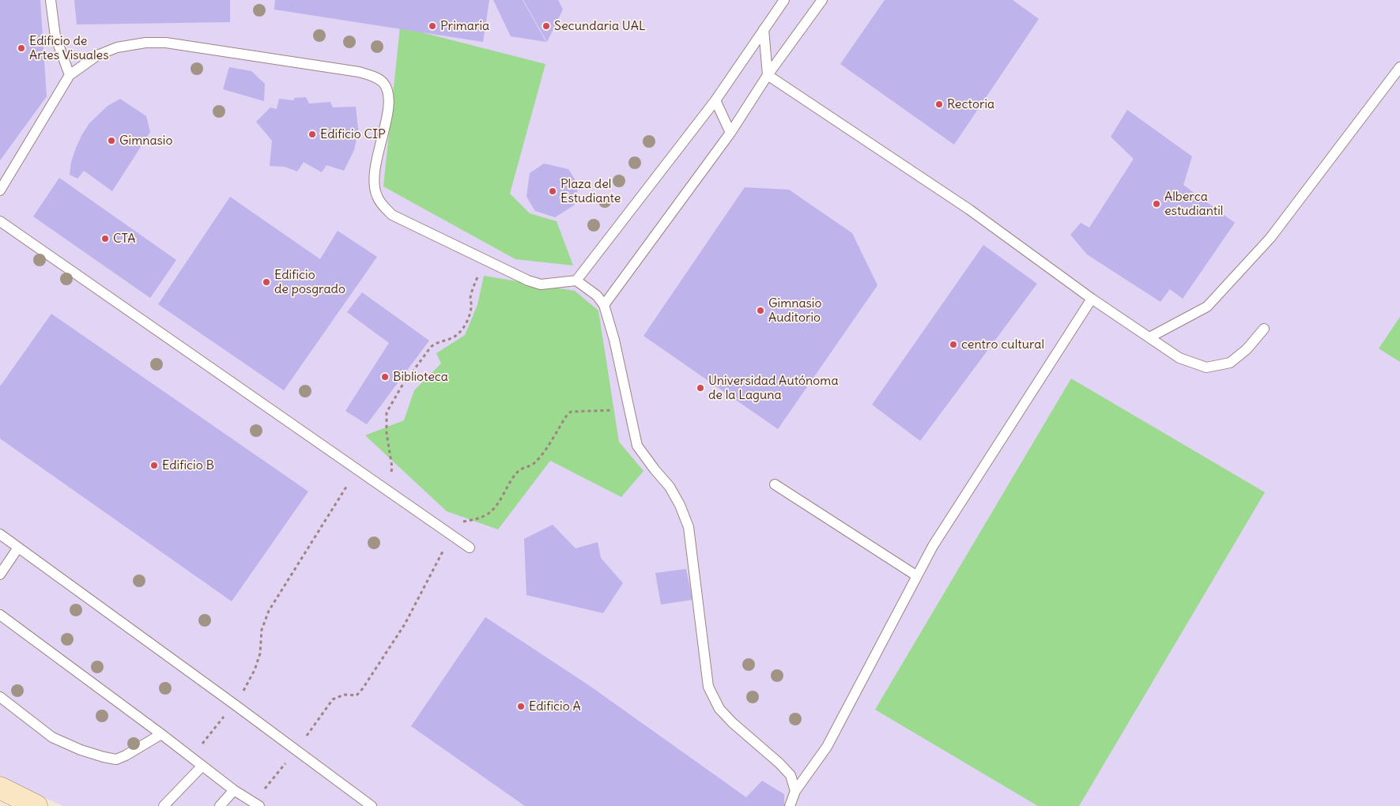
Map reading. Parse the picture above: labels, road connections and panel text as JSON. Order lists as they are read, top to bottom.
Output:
{
  "places": [
    "Primaria",
    "Secundaria UAL",
    "Edificio de Artes Visuales",
    "Rectoria",
    "Edificio CIP",
    "Gimnasio",
    "Plaza del Estudiante",
    "Alberca estudiantil",
    "CTA",
    "Edificio de posgrado",
    "Gimnasio Auditorio",
    "centro cultural",
    "Biblioteca",
    "Universidad Autónoma de la Laguna",
    "Edificio B",
    "Edificio A"
  ]
}
